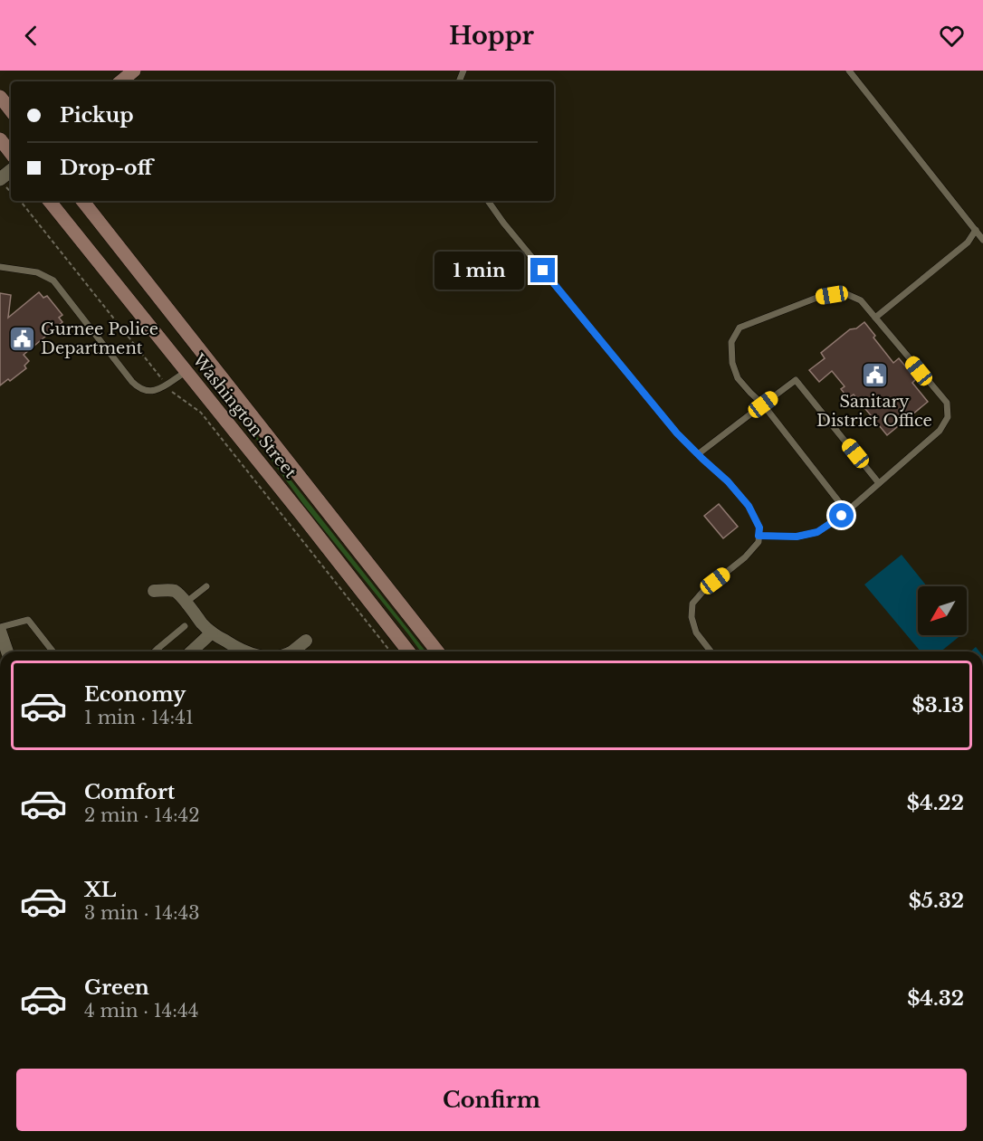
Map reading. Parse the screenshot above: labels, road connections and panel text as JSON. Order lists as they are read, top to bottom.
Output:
{
  "streets": {
    "main road": ["Washington Street"]
  },
  "places": {
    "public building": ["Gurnee Police Department", "Sanitary District Office"]
  },
  "north": "bottom left",
  "page": {
    "header": "Hoppr",
    "banner": ["Pickup", "Drop-off"],
    "bubble": "1 min",
    "list": [
      {
        "name": "Economy",
        "note": "1 min · 14:41",
        "value": "$3.13"
      },
      {
        "name": "Comfort",
        "note": "2 min · 14:42",
        "value": "$4.22"
      },
      {
        "name": "XL",
        "note": "3 min · 14:43",
        "value": "$5.32"
      },
      {
        "name": "Green",
        "note": "4 min · 14:44",
        "value": "$4.32"
      }
    ],
    "buttons": "Confirm"
  }
}
